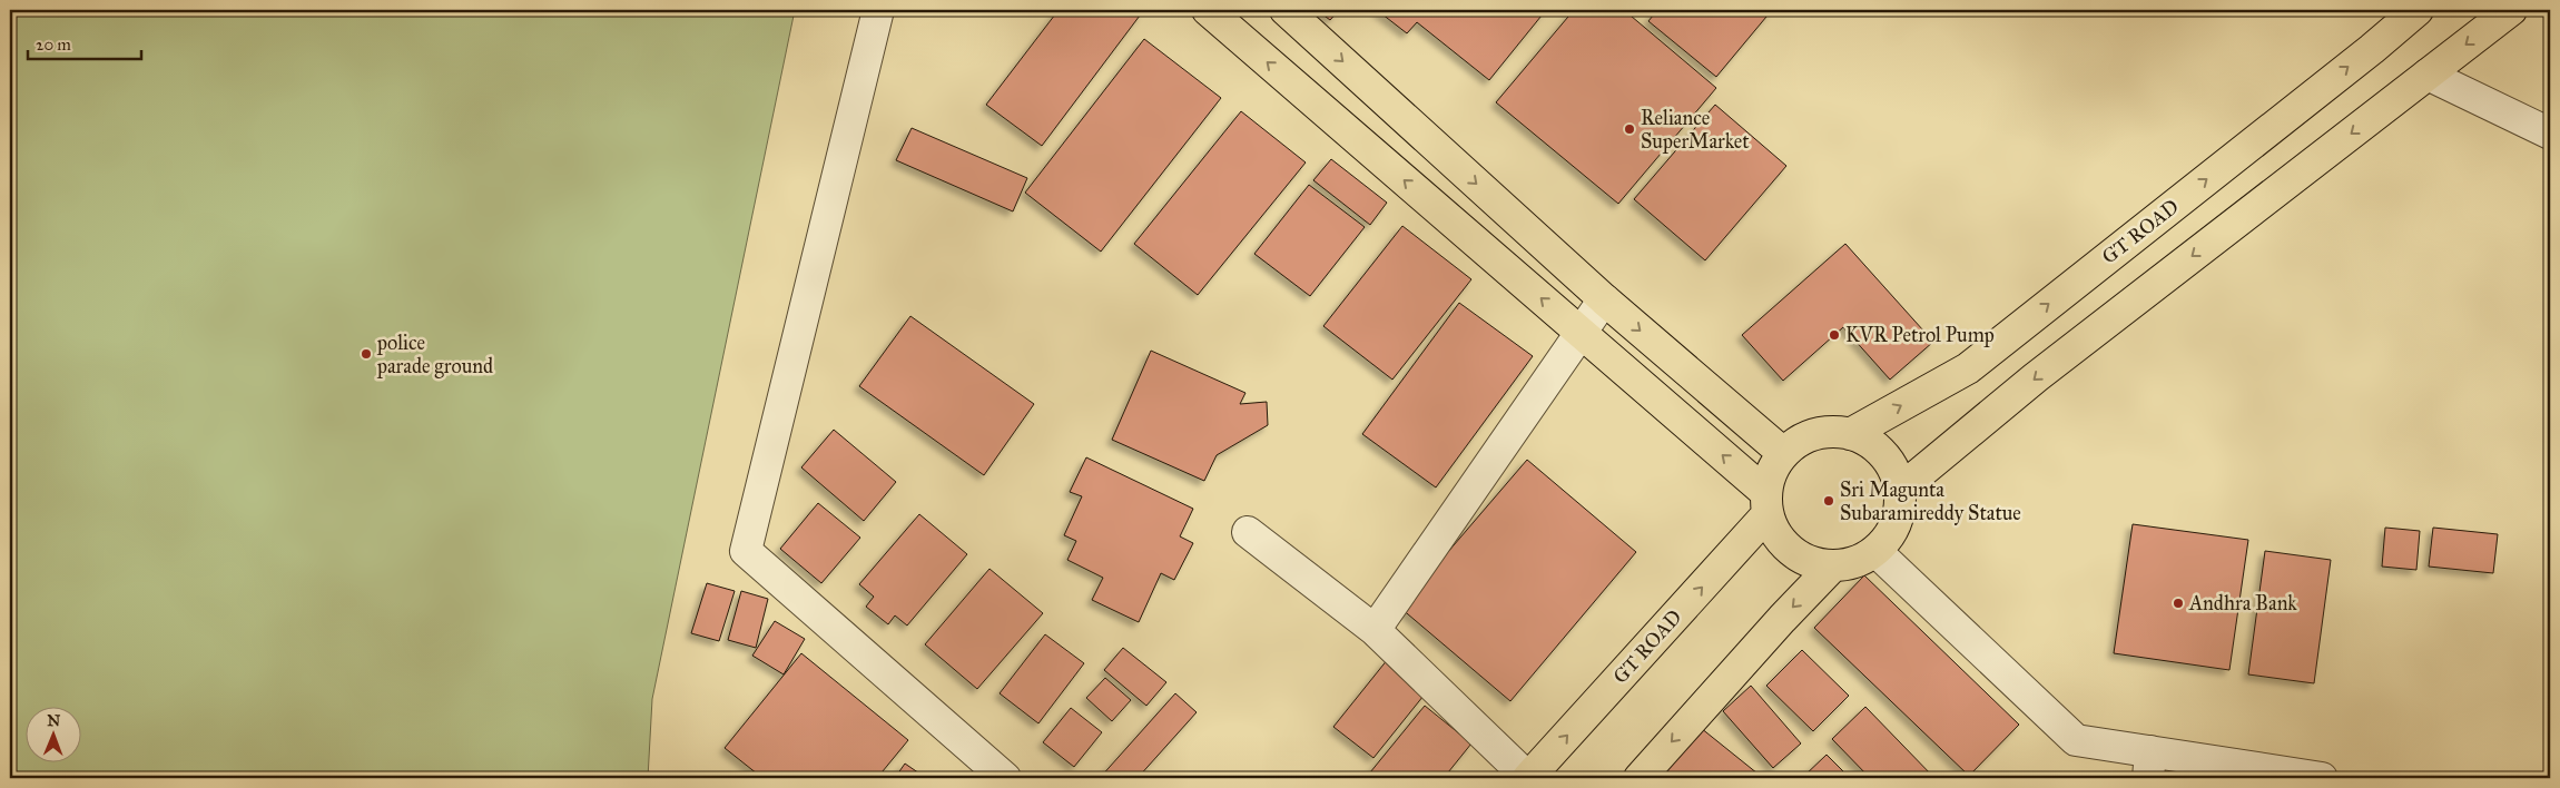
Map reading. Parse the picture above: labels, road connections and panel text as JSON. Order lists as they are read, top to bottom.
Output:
{
  "streets": {
    "main road": ["GT ROAD"]
  },
  "places": [
    "Reliance SuperMarket",
    "KVR Petrol Pump",
    "police parade ground",
    "Sri Magunta Subaramireddy Statue",
    "Andhra Bank"
  ],
  "scale_bar": "20 m",
  "north": "top"
}
